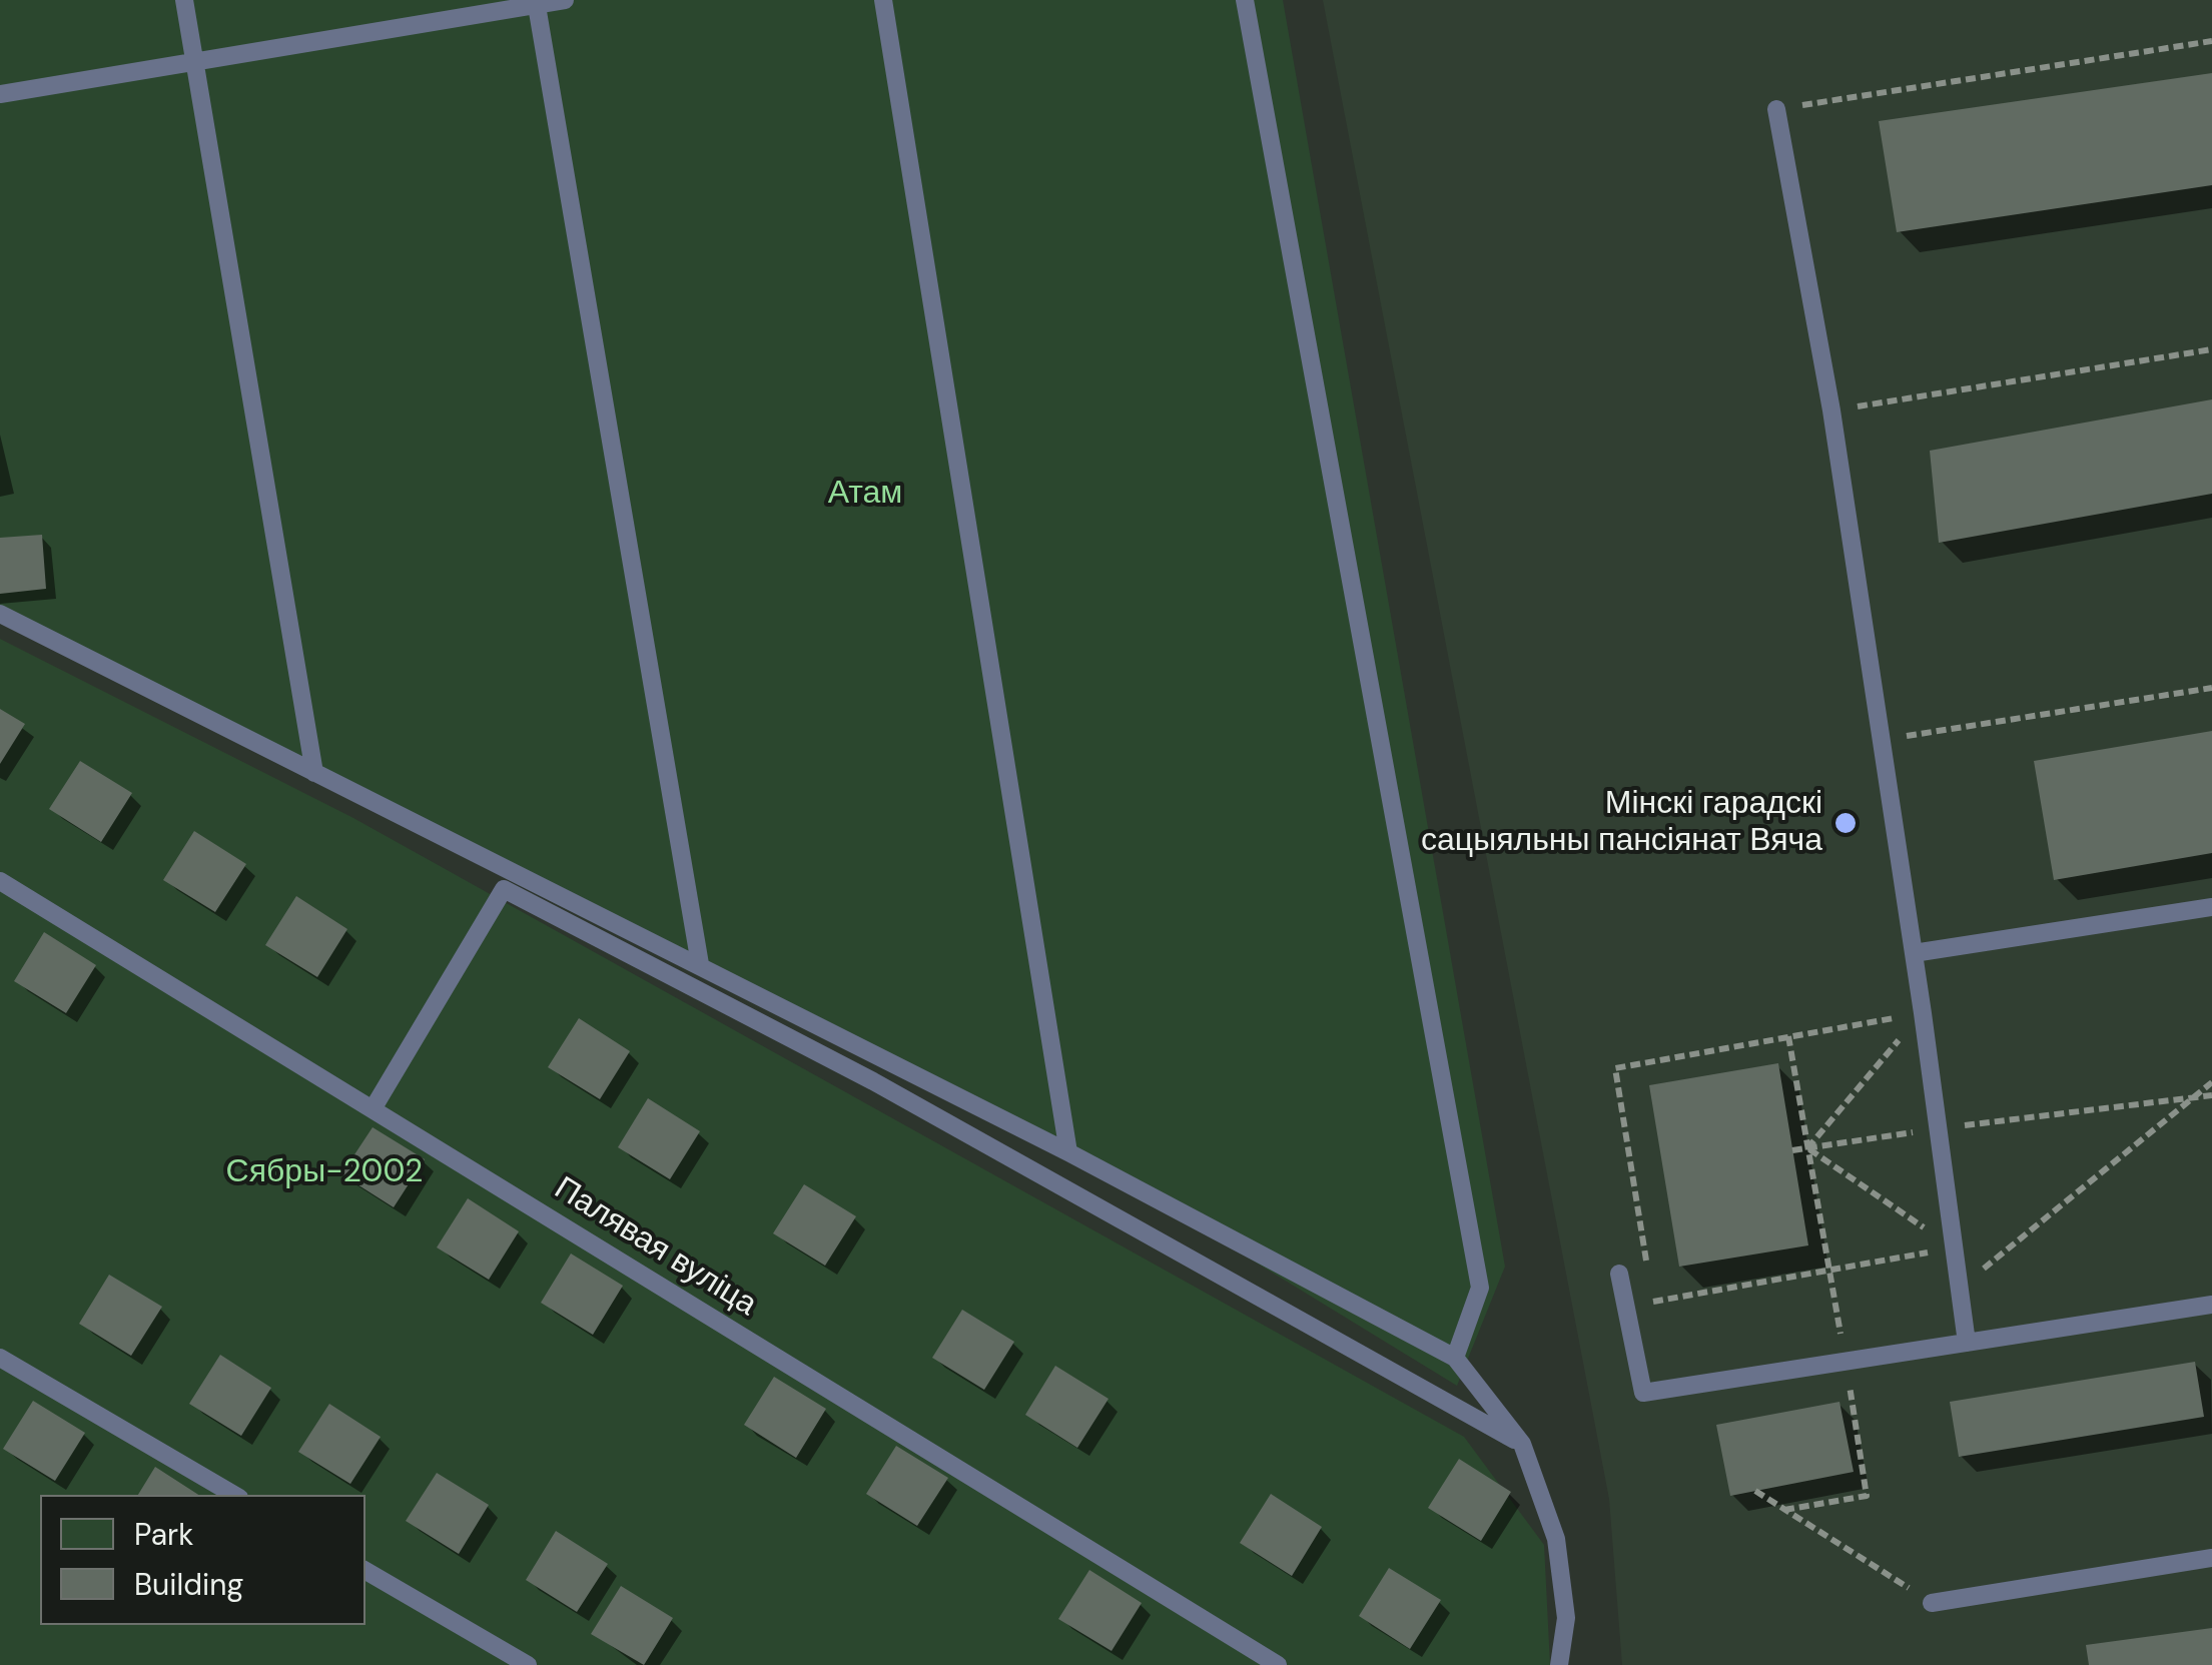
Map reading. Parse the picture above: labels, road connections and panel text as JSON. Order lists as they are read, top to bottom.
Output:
{
  "streets": {
    "lane": ["Палявая вуліца"]
  },
  "parks": ["Атам", "Сябры-2002"],
  "places": ["Мінскі гарадскі сацыяльны пансіянат Вяча"],
  "legend": ["Park", "Building"]
}
